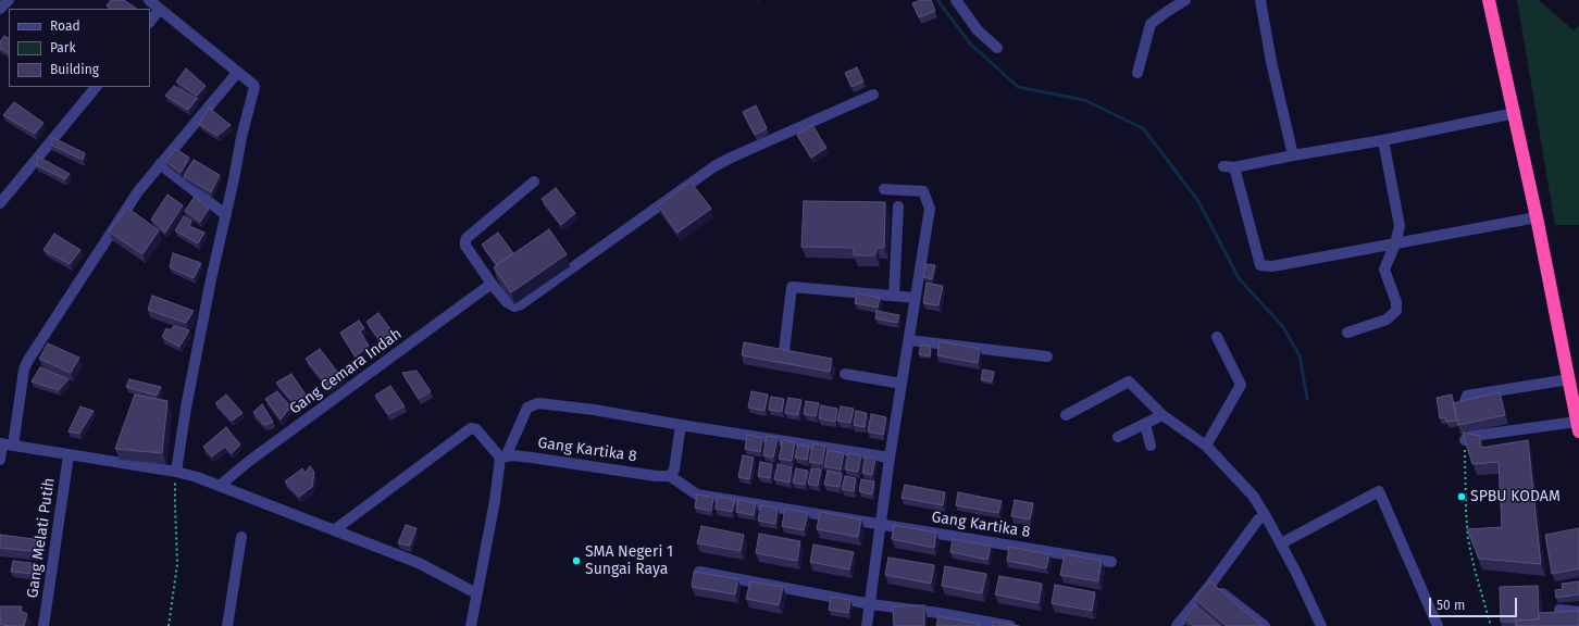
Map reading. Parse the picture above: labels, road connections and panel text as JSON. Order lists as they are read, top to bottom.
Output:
{
  "streets": {
    "street": ["Gang Cemara Indah", "Gang Kartika 8", "Gang Melati Putih"]
  },
  "places": ["SPBU KODAM", "SMA Negeri 1 Sungai Raya"],
  "legend": ["Road", "Park", "Building"],
  "scale_bar": "50 m"
}
